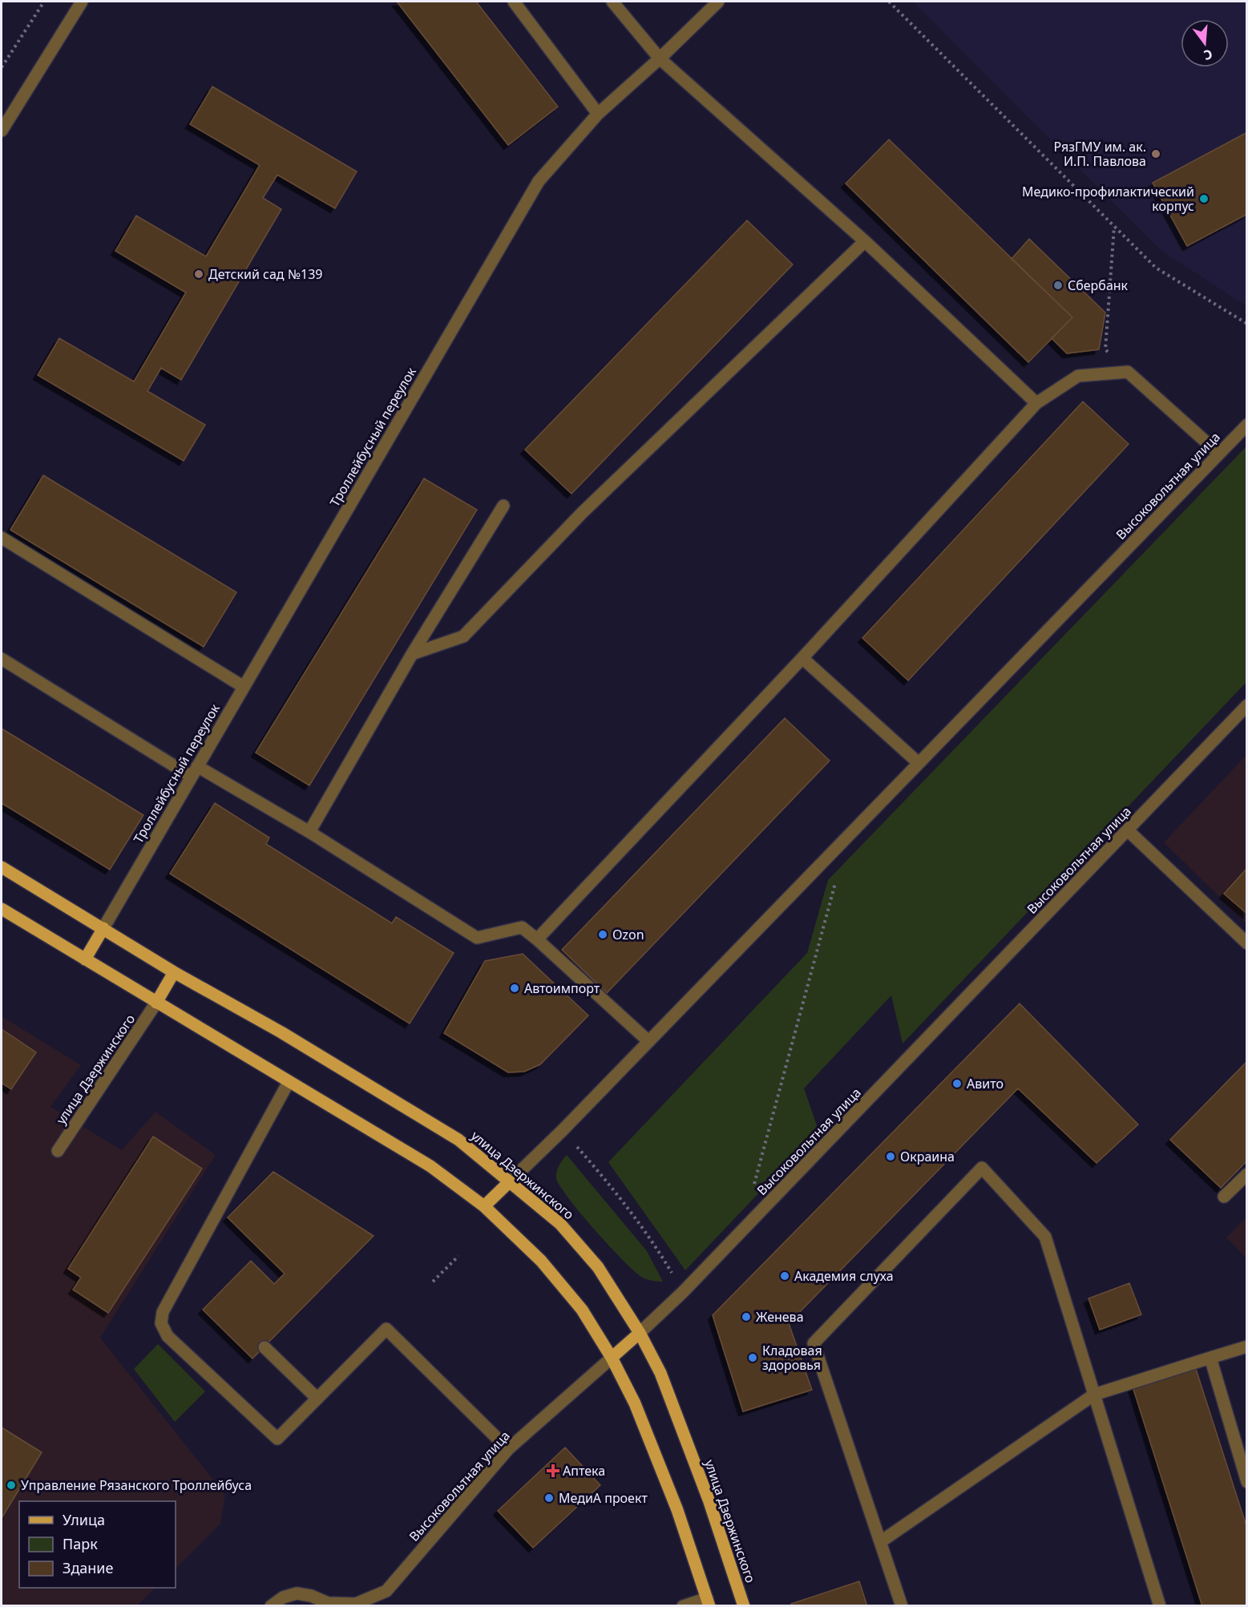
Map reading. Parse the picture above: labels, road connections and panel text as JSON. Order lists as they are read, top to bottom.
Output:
{
  "streets": {
    "main road": ["Высоковольтная улица", "улица Дзержинского"],
    "street": ["Троллейбусный переулок"]
  },
  "crossings": [
    ["Троллейбусный переулок", "улица Дзержинского"],
    ["Высоковольтная улица", "улица Дзержинского"]
  ],
  "places": {
    "other": [
      "РязГМУ им. ак. И.П. Павлова",
      "Медико-профилактический корпус",
      "Детский сад №139",
      "Сбербанк",
      "Ozon",
      "Автоимпорт",
      "Авито",
      "Окраина",
      "Академия слуха",
      "Женева",
      "Кладовая здоровья",
      "Управление Рязанского Троллейбуса",
      "МедиА проект"
    ],
    "health": ["Аптека"]
  },
  "legend": ["Улица", "Парк", "Здание"],
  "north": "bottom"
}
